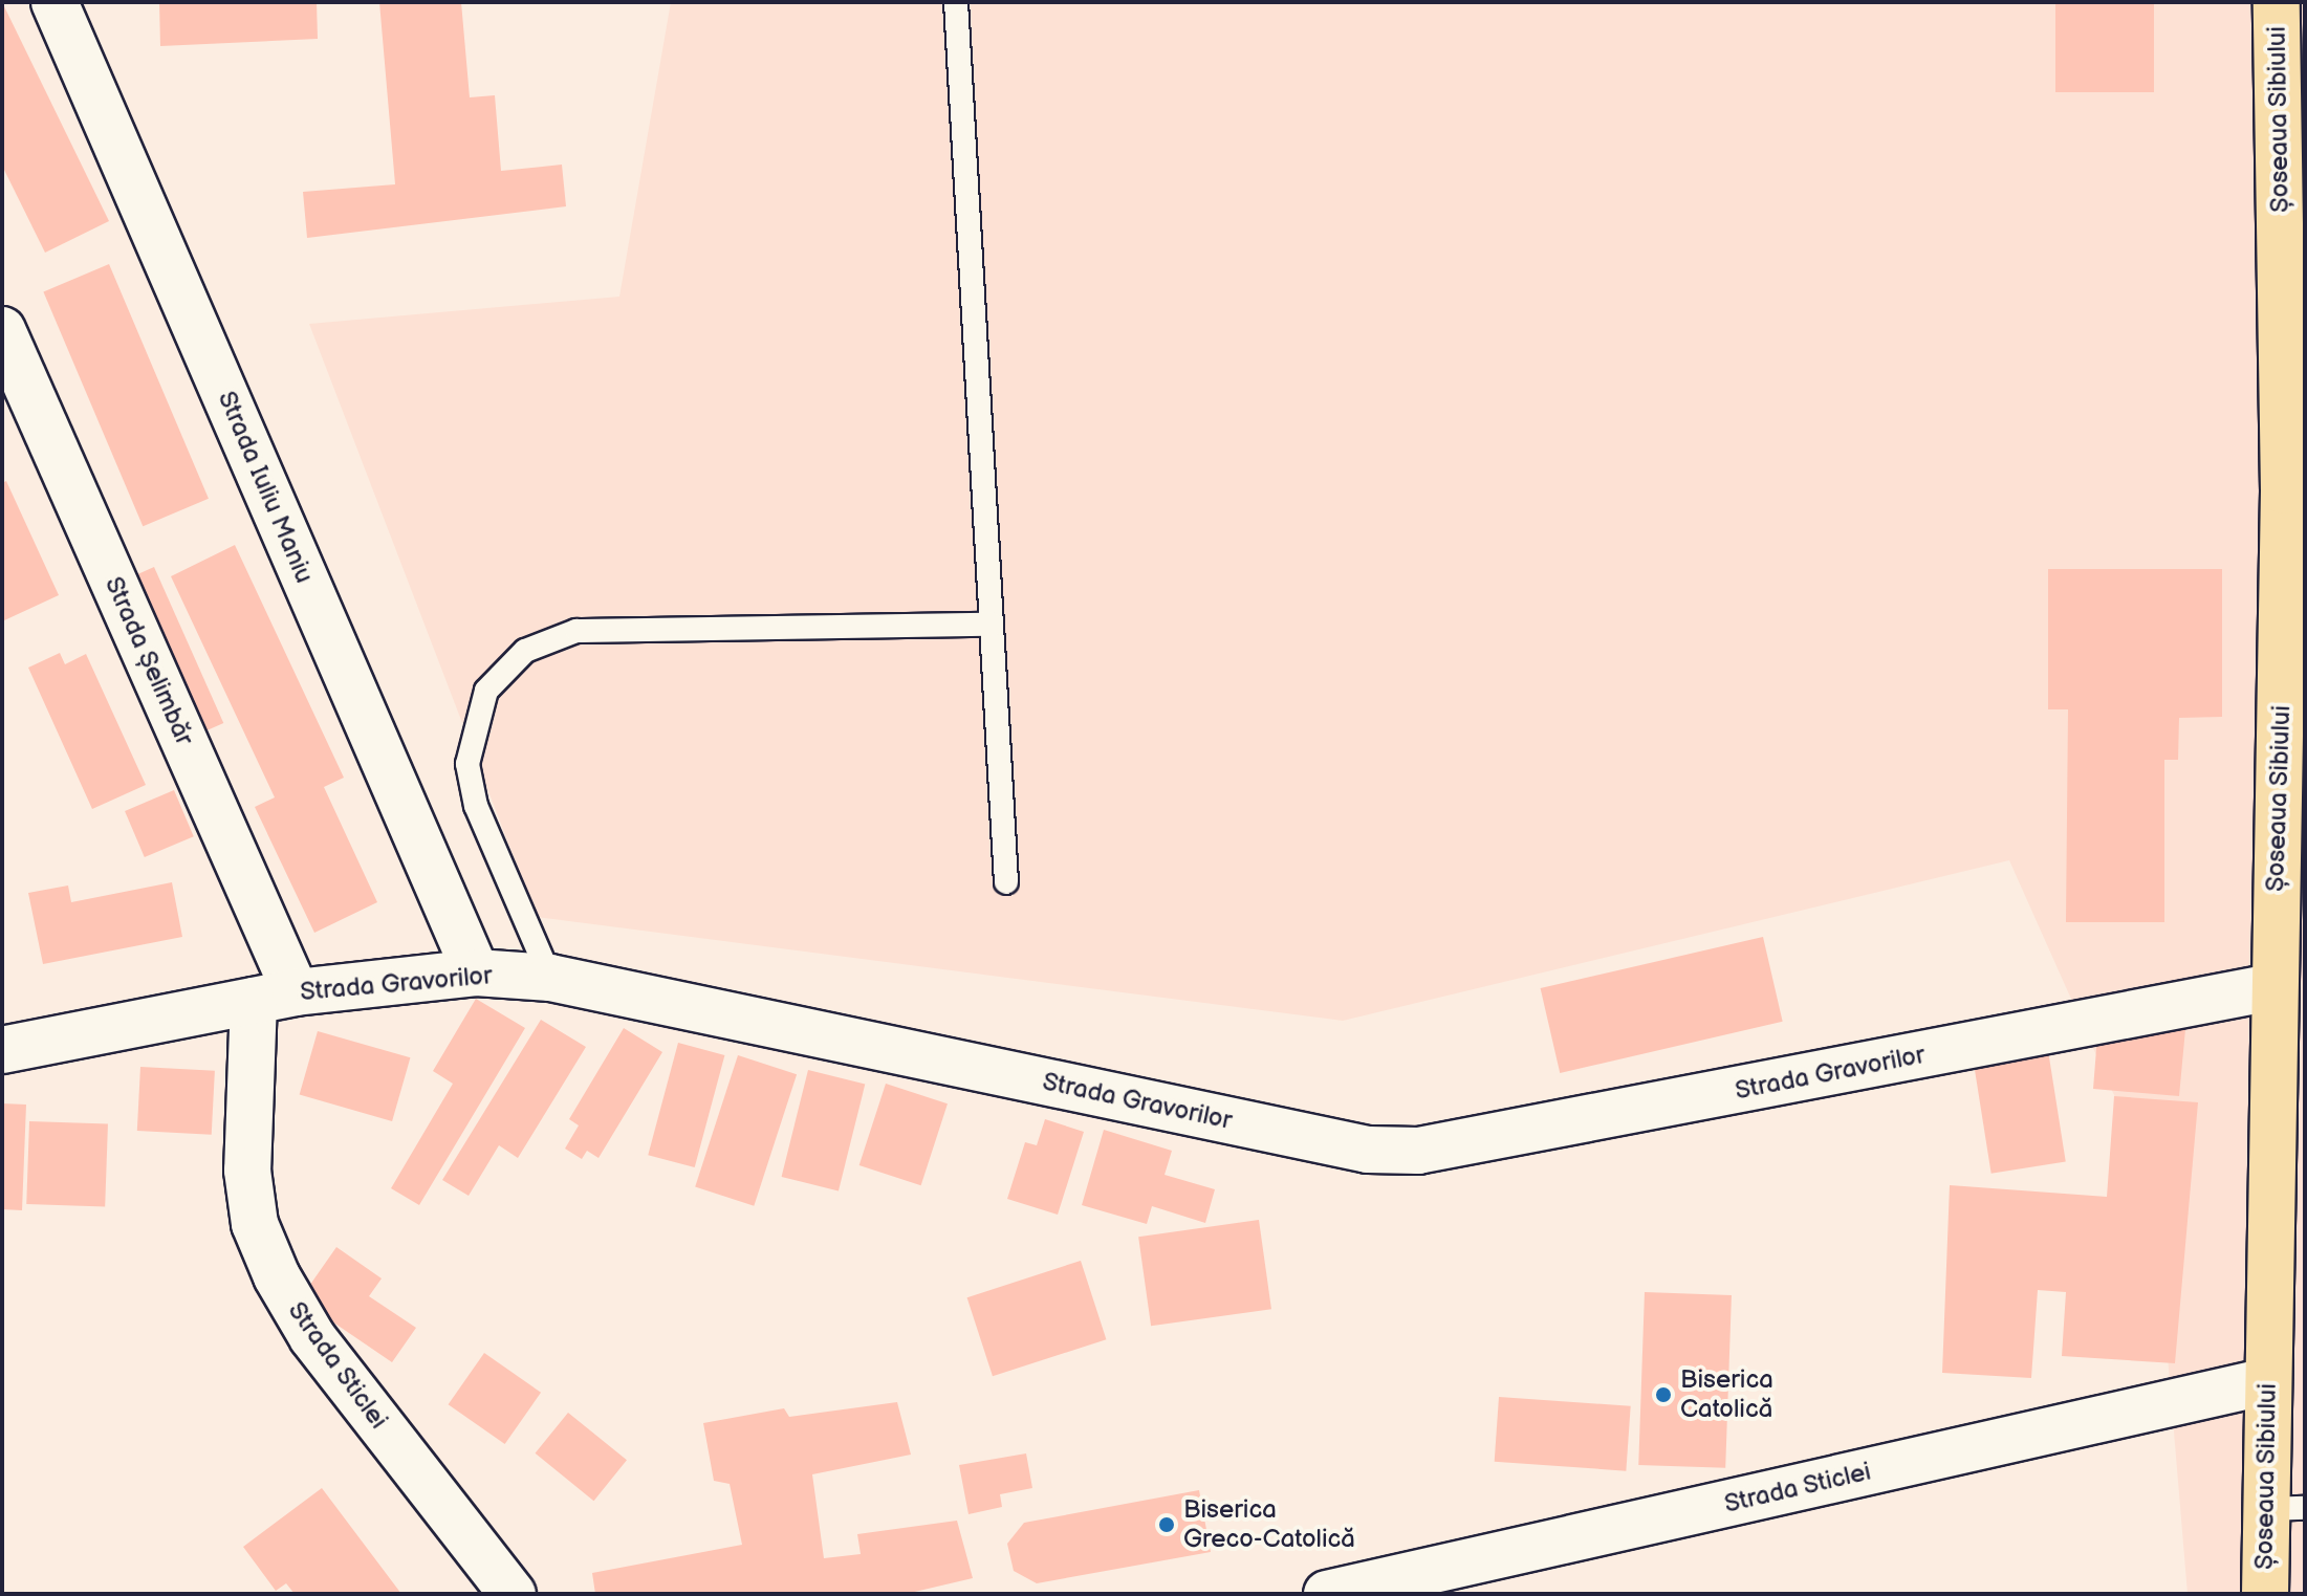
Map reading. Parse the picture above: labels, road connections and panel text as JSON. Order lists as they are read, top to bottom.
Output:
{
  "streets": {
    "main road": ["Șoseaua Sibiului"],
    "street": [
      "Strada Iuliu Maniu",
      "Strada Șelimbăr",
      "Strada Gravorilor",
      "Strada Sticlei"
    ]
  },
  "crossings": [
    ["Șoseaua Sibiului", "Strada Gravorilor"],
    ["Șoseaua Sibiului", "Strada Sticlei"],
    ["Strada Iuliu Maniu", "Strada Gravorilor"],
    ["Strada Șelimbăr", "Strada Gravorilor"],
    ["Strada Șelimbăr", "Strada Sticlei"],
    ["Strada Gravorilor", "Strada Sticlei"]
  ],
  "places": ["Biserica Catolică", "Biserica Greco-Catolică"]
}
